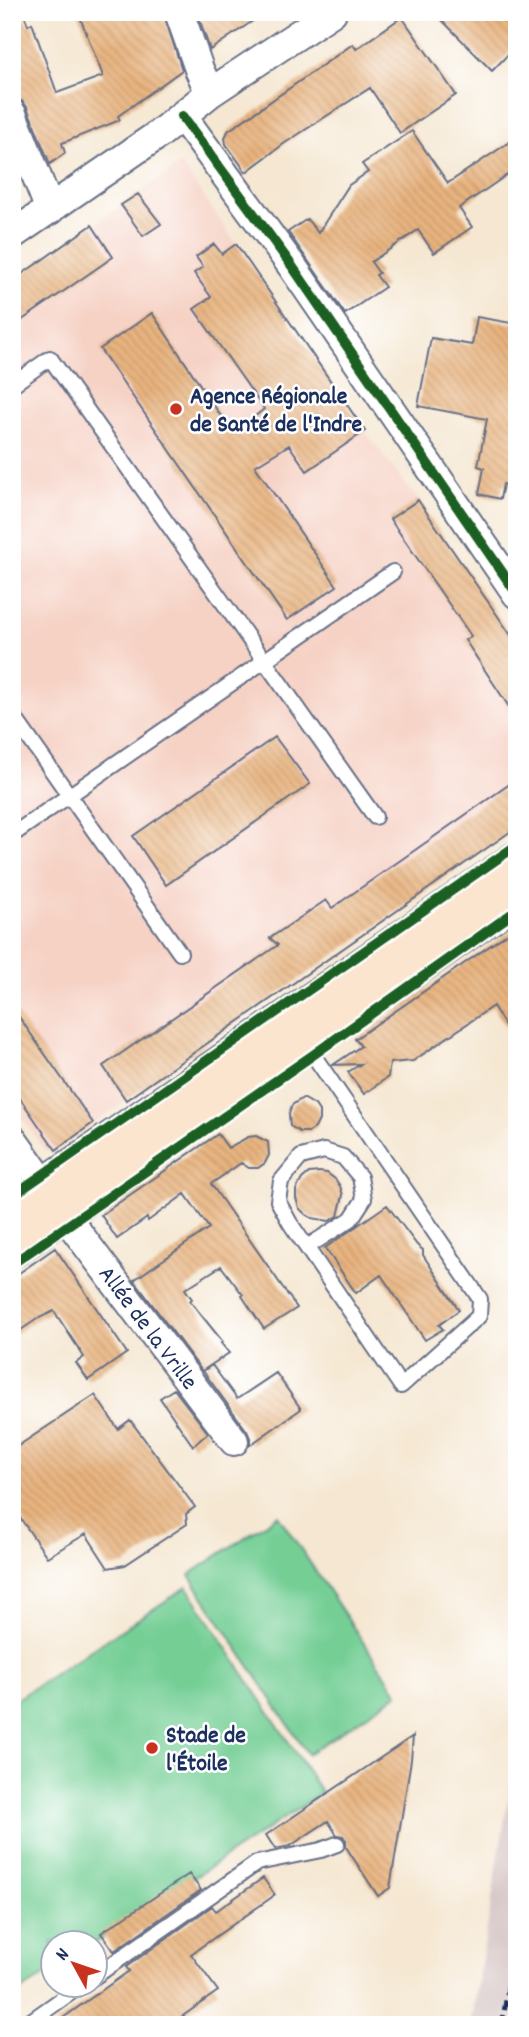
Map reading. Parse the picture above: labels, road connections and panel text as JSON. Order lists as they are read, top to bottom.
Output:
{
  "streets": {
    "street": ["Allée de la Vrille"]
  },
  "places": ["Agence Régionale de Santé de l'Indre", "Stade de l'Étoile"],
  "north": "top left"
}
